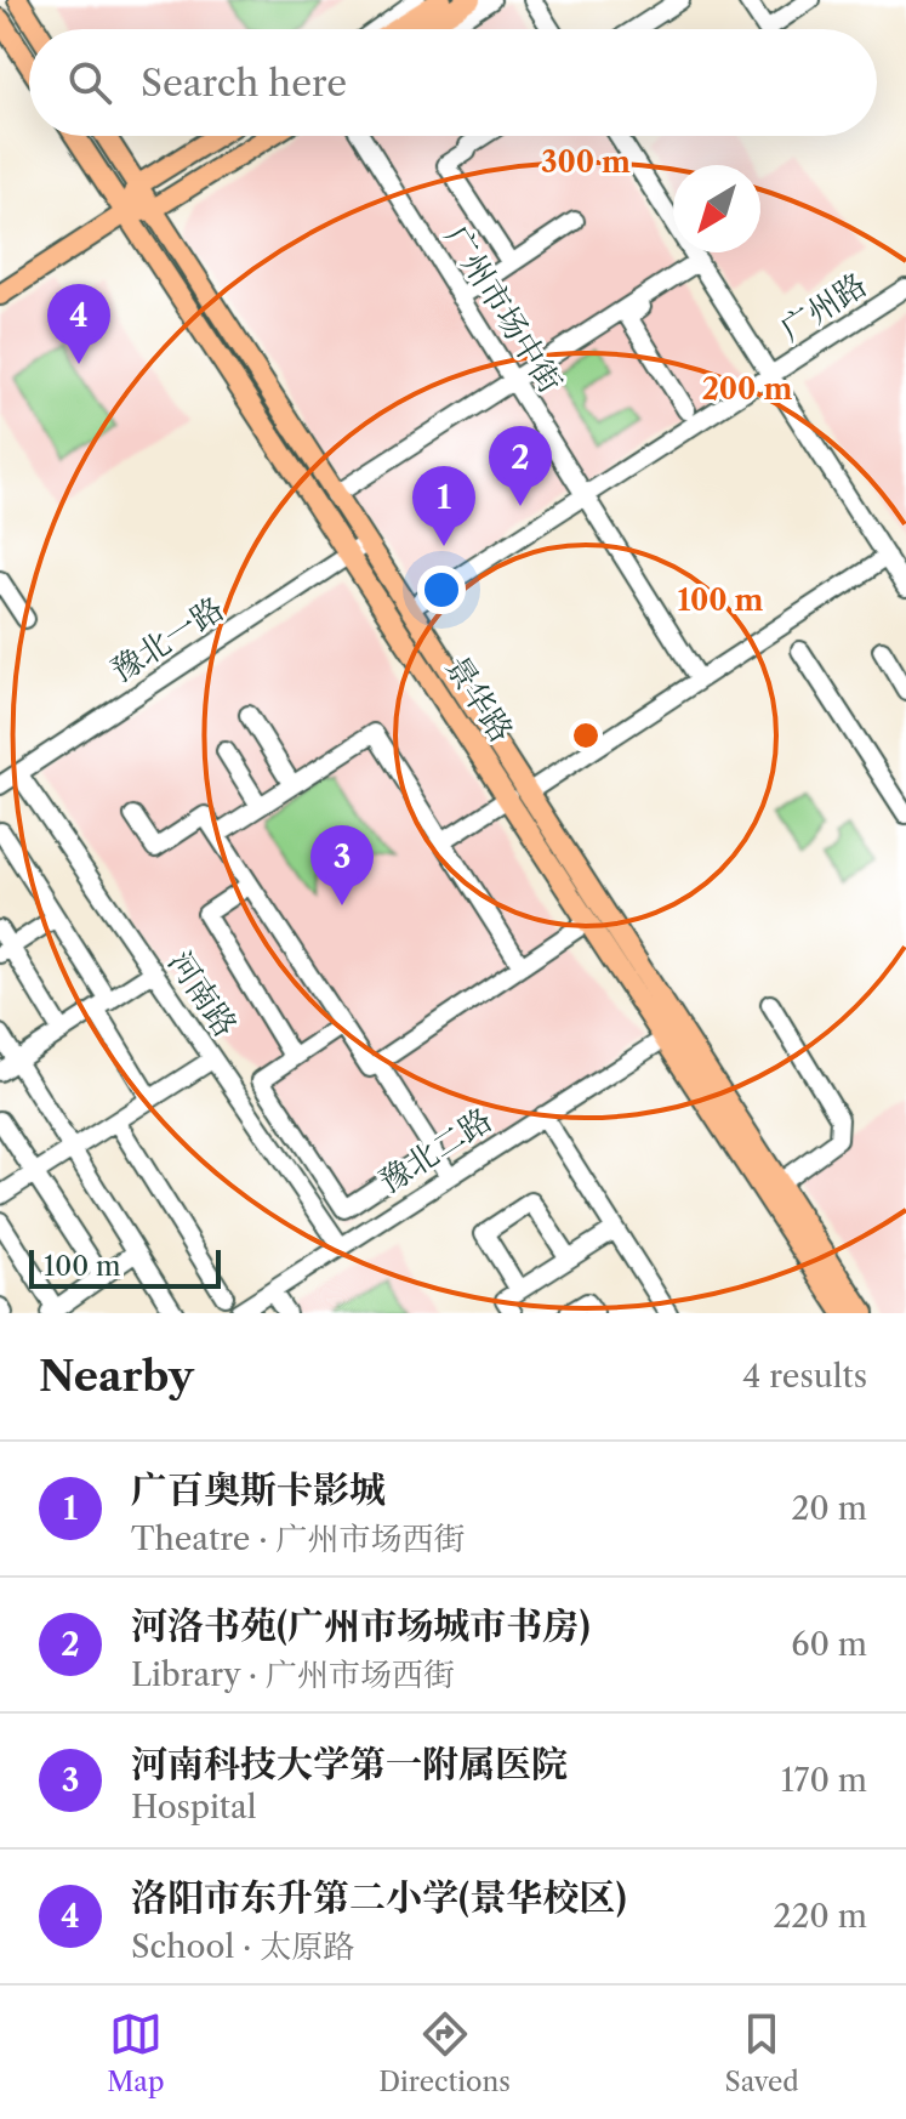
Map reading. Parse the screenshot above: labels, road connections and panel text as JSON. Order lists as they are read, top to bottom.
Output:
{
  "streets": {
    "main road": ["景华路"],
    "street": [
      "广州路",
      "广州市场中街",
      "豫北一路",
      "河南路",
      "豫北二路"
    ]
  },
  "crossings": [
    ["广州路", "广州市场中街"],
    ["广州路", "景华路"],
    ["豫北一路", "景华路"],
    ["豫北一路", "河南路"],
    ["景华路", "豫北二路"],
    ["河南路", "豫北二路"]
  ],
  "scale_bar": "100 m",
  "north": "bottom left",
  "page": {
    "search": "Search here",
    "pins": [
      "4",
      "2",
      "1",
      "3"
    ],
    "scale": "100 m",
    "heading": ["Nearby", "4 results"],
    "list": [
      {
        "mark": "1",
        "name": "广百奥斯卡影城",
        "note": "Theatre · 广州市场西街",
        "value": "20 m"
      },
      {
        "mark": "2",
        "name": "河洛书苑(广州市场城市书房)",
        "note": "Library · 广州市场西街",
        "value": "60 m"
      },
      {
        "mark": "3",
        "name": "河南科技大学第一附属医院",
        "note": "Hospital",
        "value": "170 m"
      },
      {
        "mark": "4",
        "name": "洛阳市东升第二小学(景华校区)",
        "note": "School · 太原路",
        "value": "220 m"
      }
    ],
    "nav": ["Map", "Directions", "Saved"]
  },
  "rings": ["300 m", "200 m", "100 m"]
}
